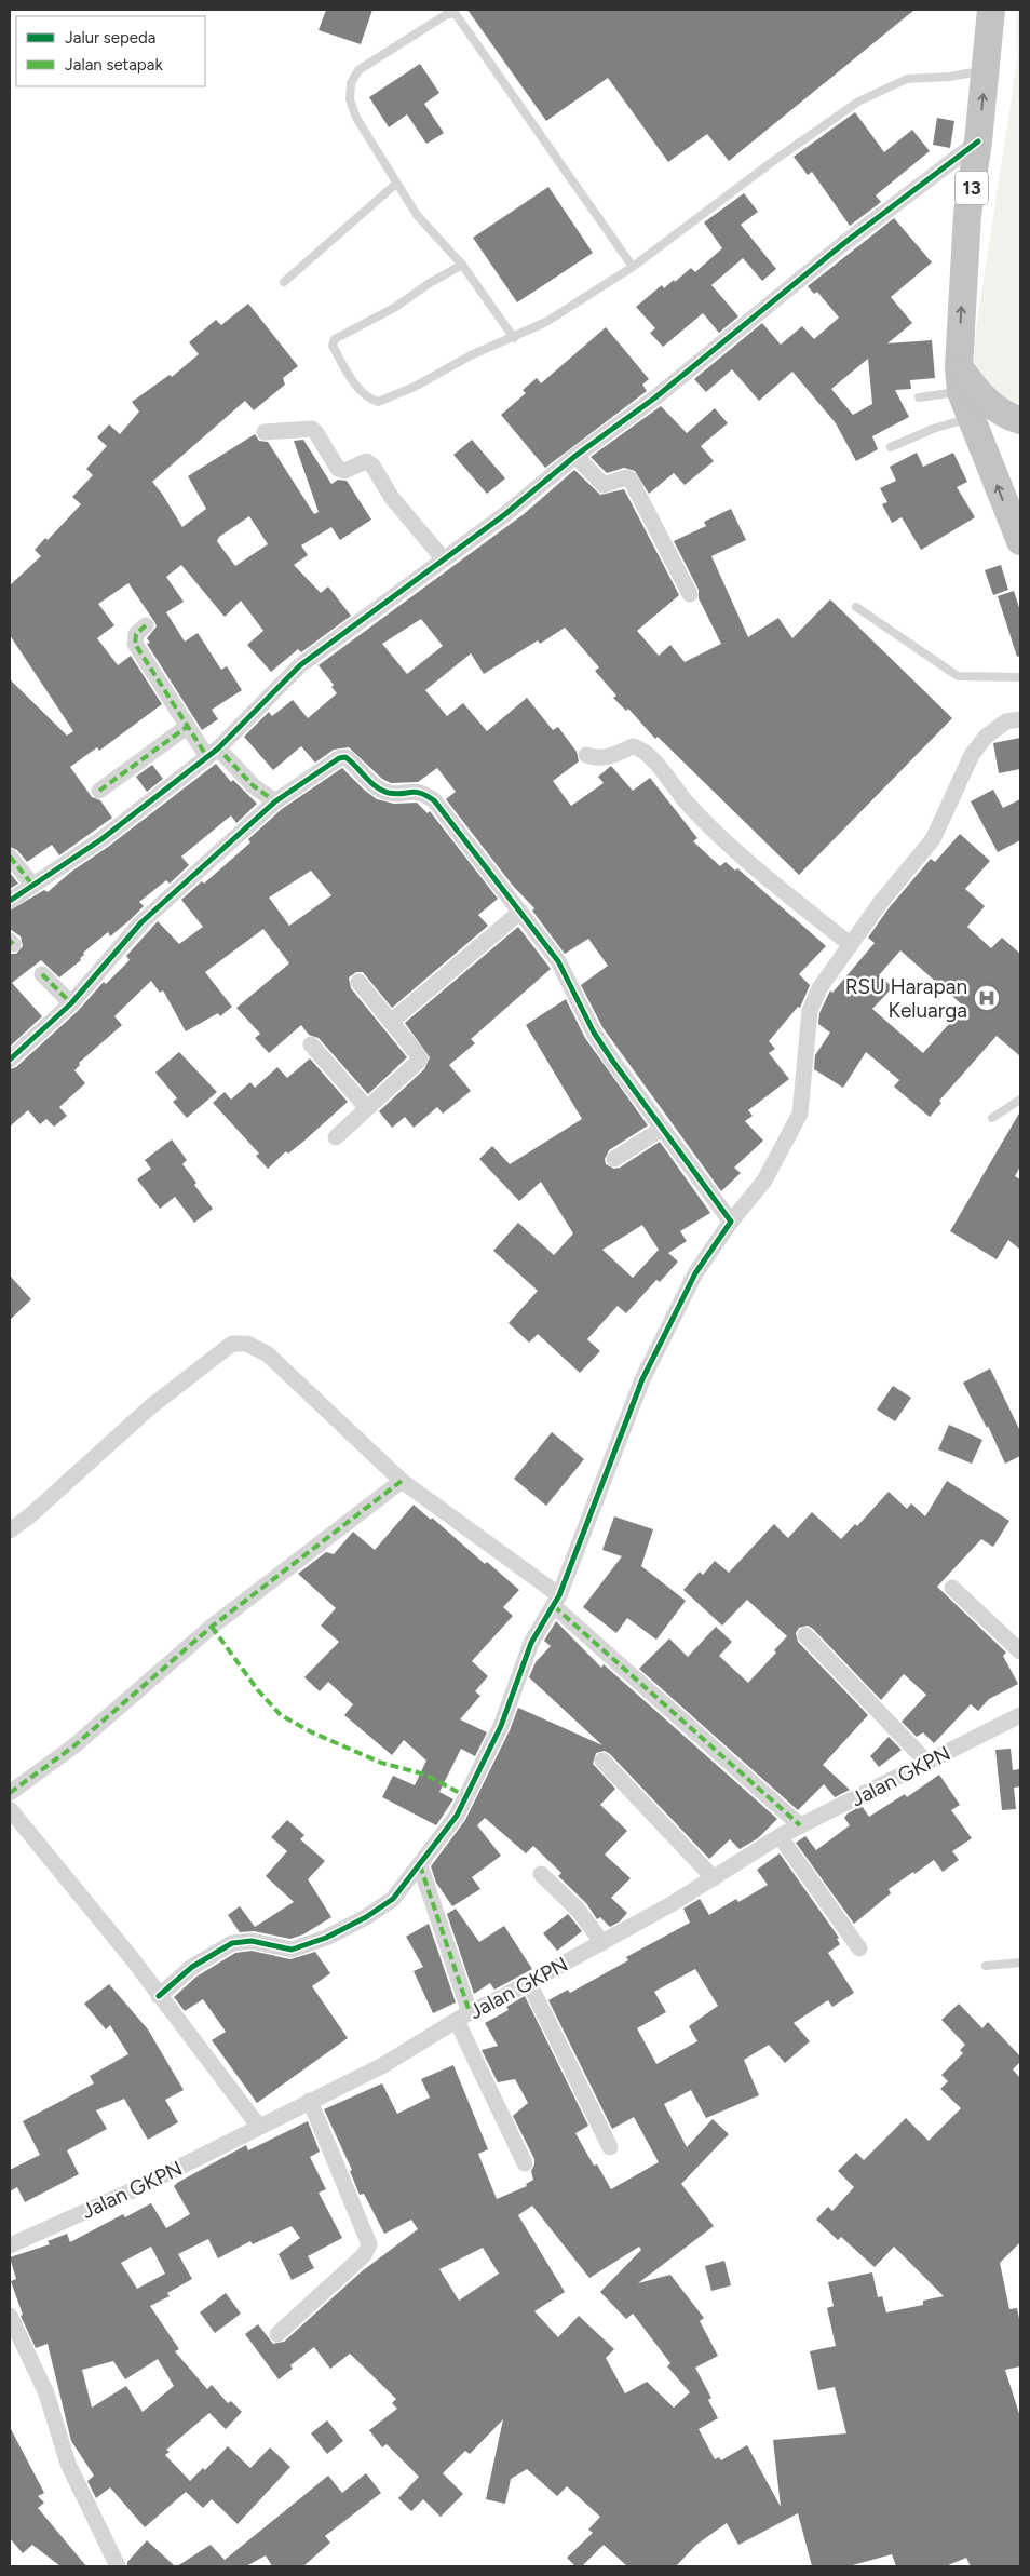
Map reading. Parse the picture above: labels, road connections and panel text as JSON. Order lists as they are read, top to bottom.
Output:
{
  "streets": {
    "highway": ["13"],
    "street": ["Jalan GKPN"]
  },
  "places": {
    "hospital": ["RSU Harapan Keluarga"]
  },
  "legend": ["Jalur sepeda", "Jalan setapak"]
}
